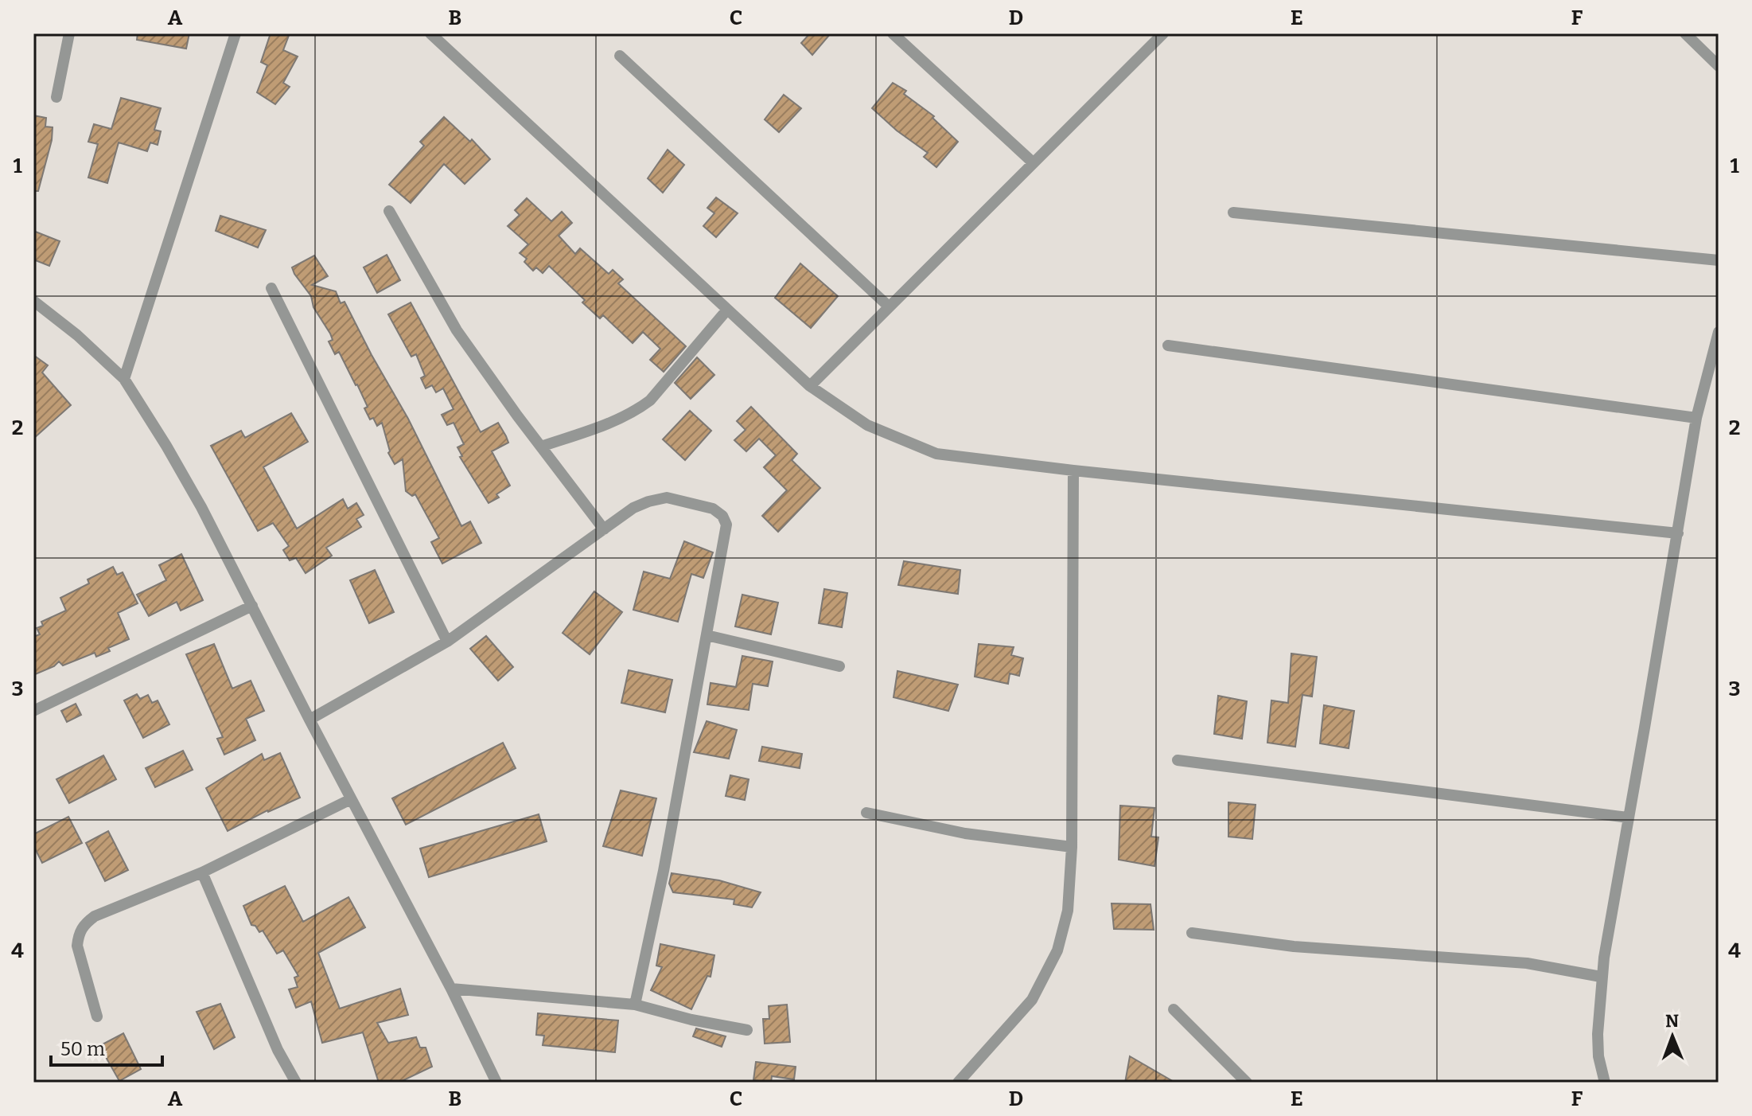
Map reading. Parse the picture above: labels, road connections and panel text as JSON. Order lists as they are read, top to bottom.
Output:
{
  "scale_bar": "50 m",
  "north": "top",
  "grid": {
    "columns": [
      "A",
      "B",
      "C",
      "D",
      "E",
      "F"
    ],
    "rows": [
      "1",
      "2",
      "3",
      "4"
    ]
  }
}
